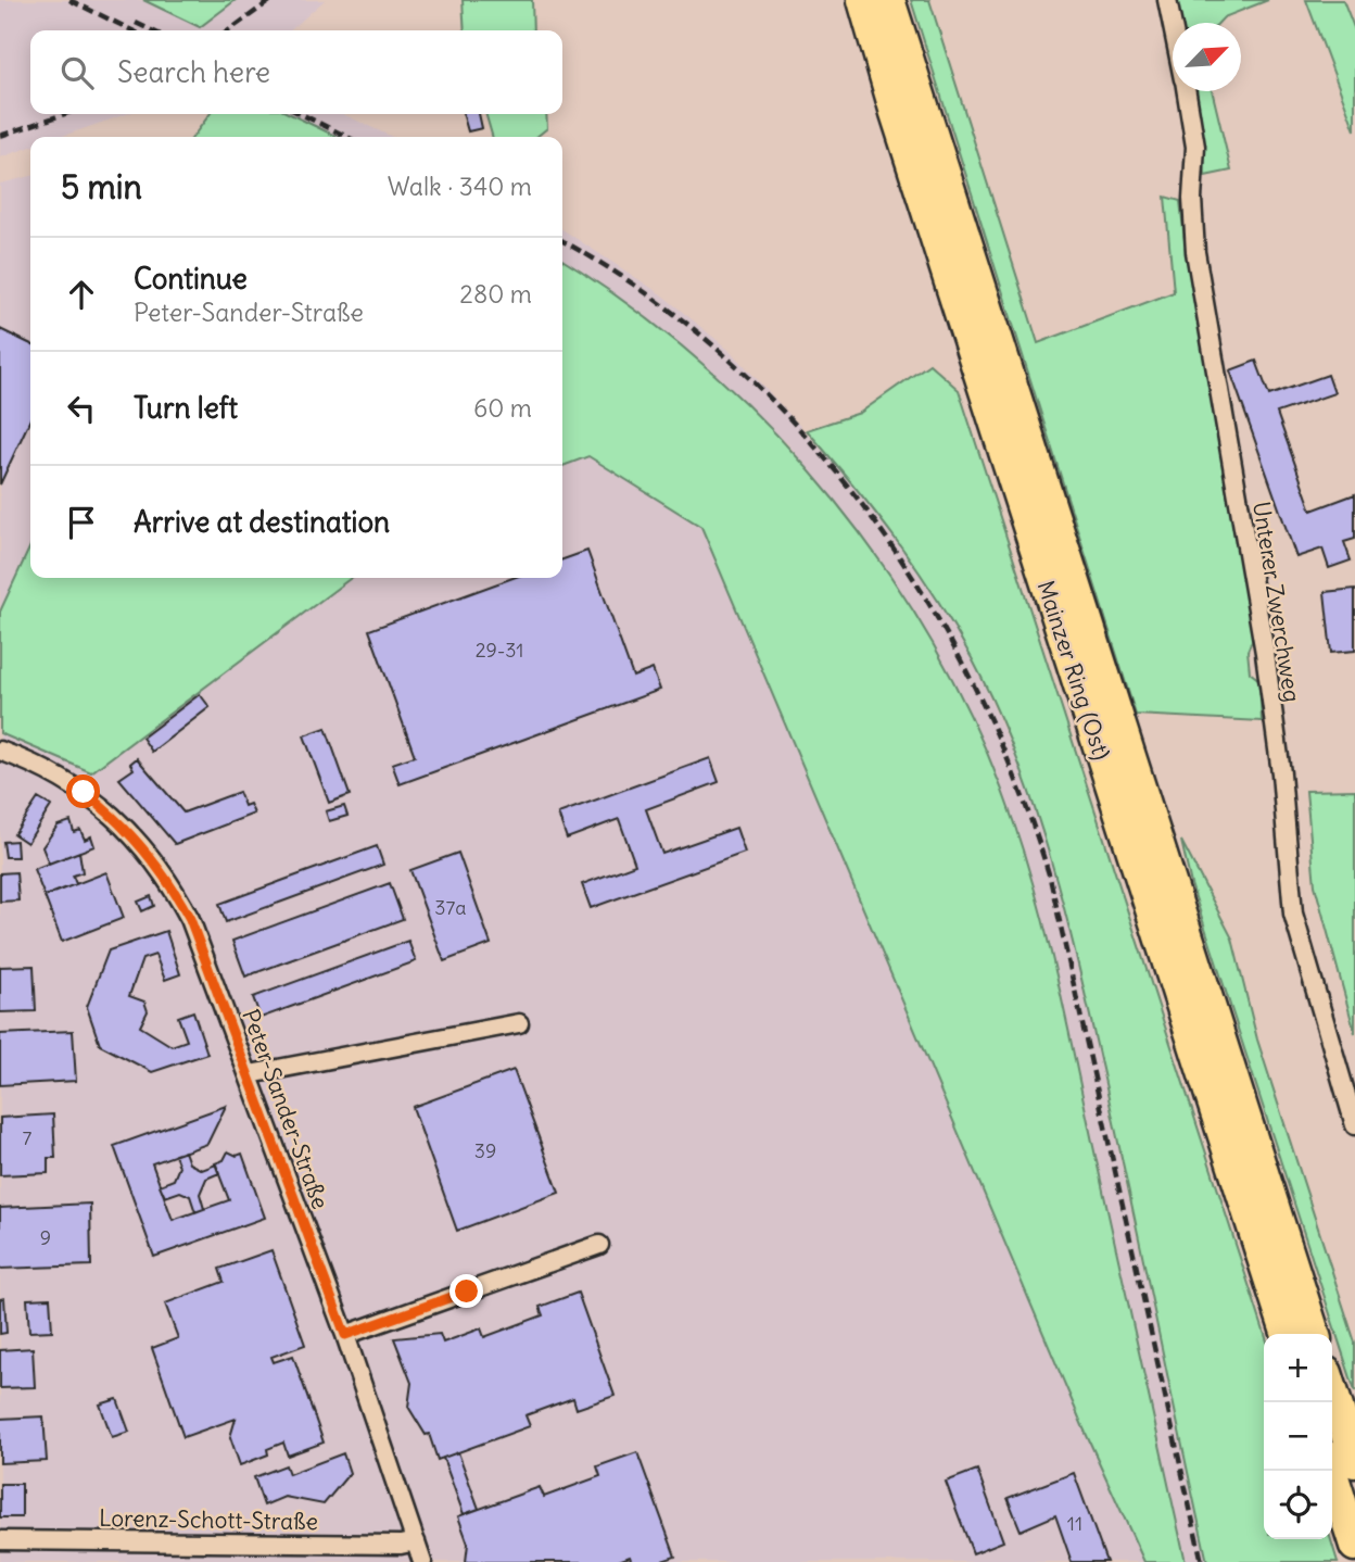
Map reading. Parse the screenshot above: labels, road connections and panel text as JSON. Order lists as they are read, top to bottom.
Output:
{
  "streets": {
    "highway": ["Mainzer Ring (Ost)"],
    "street": ["Unterer Zwerchweg", "Peter-Sander-Straße", "Lorenz-Schott-Straße"]
  },
  "crossings": [
    ["Peter-Sander-Straße", "Lorenz-Schott-Straße"]
  ],
  "house_numbers": [
    "29-31",
    "37a",
    "7",
    "39",
    "9",
    "11"
  ],
  "north": "top right",
  "page": {
    "search": "Search here",
    "heading": ["5 min", "Walk · 340 m"],
    "list": [
      ["Continue", "Peter-Sander-Straße", "280 m"],
      ["Turn left", "60 m"],
      "Arrive at destination"
    ],
    "map_buttons": ["+", "−"]
  }
}
